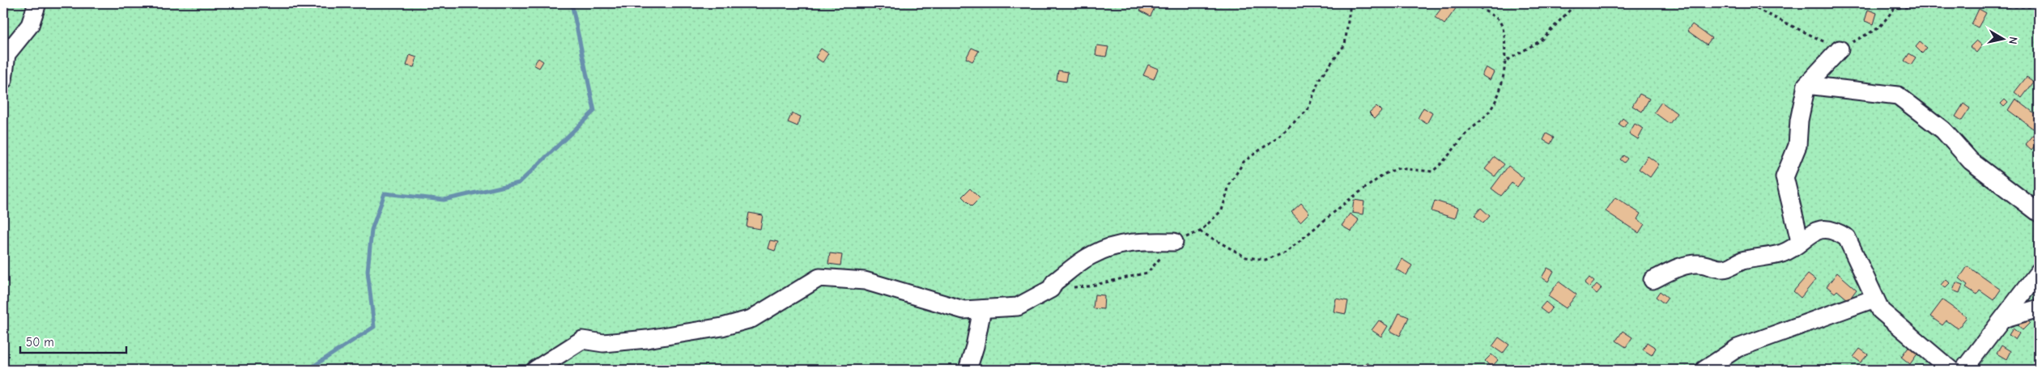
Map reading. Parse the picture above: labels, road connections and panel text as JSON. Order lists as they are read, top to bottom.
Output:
{
  "scale_bar": "50 m",
  "north": "right"
}
